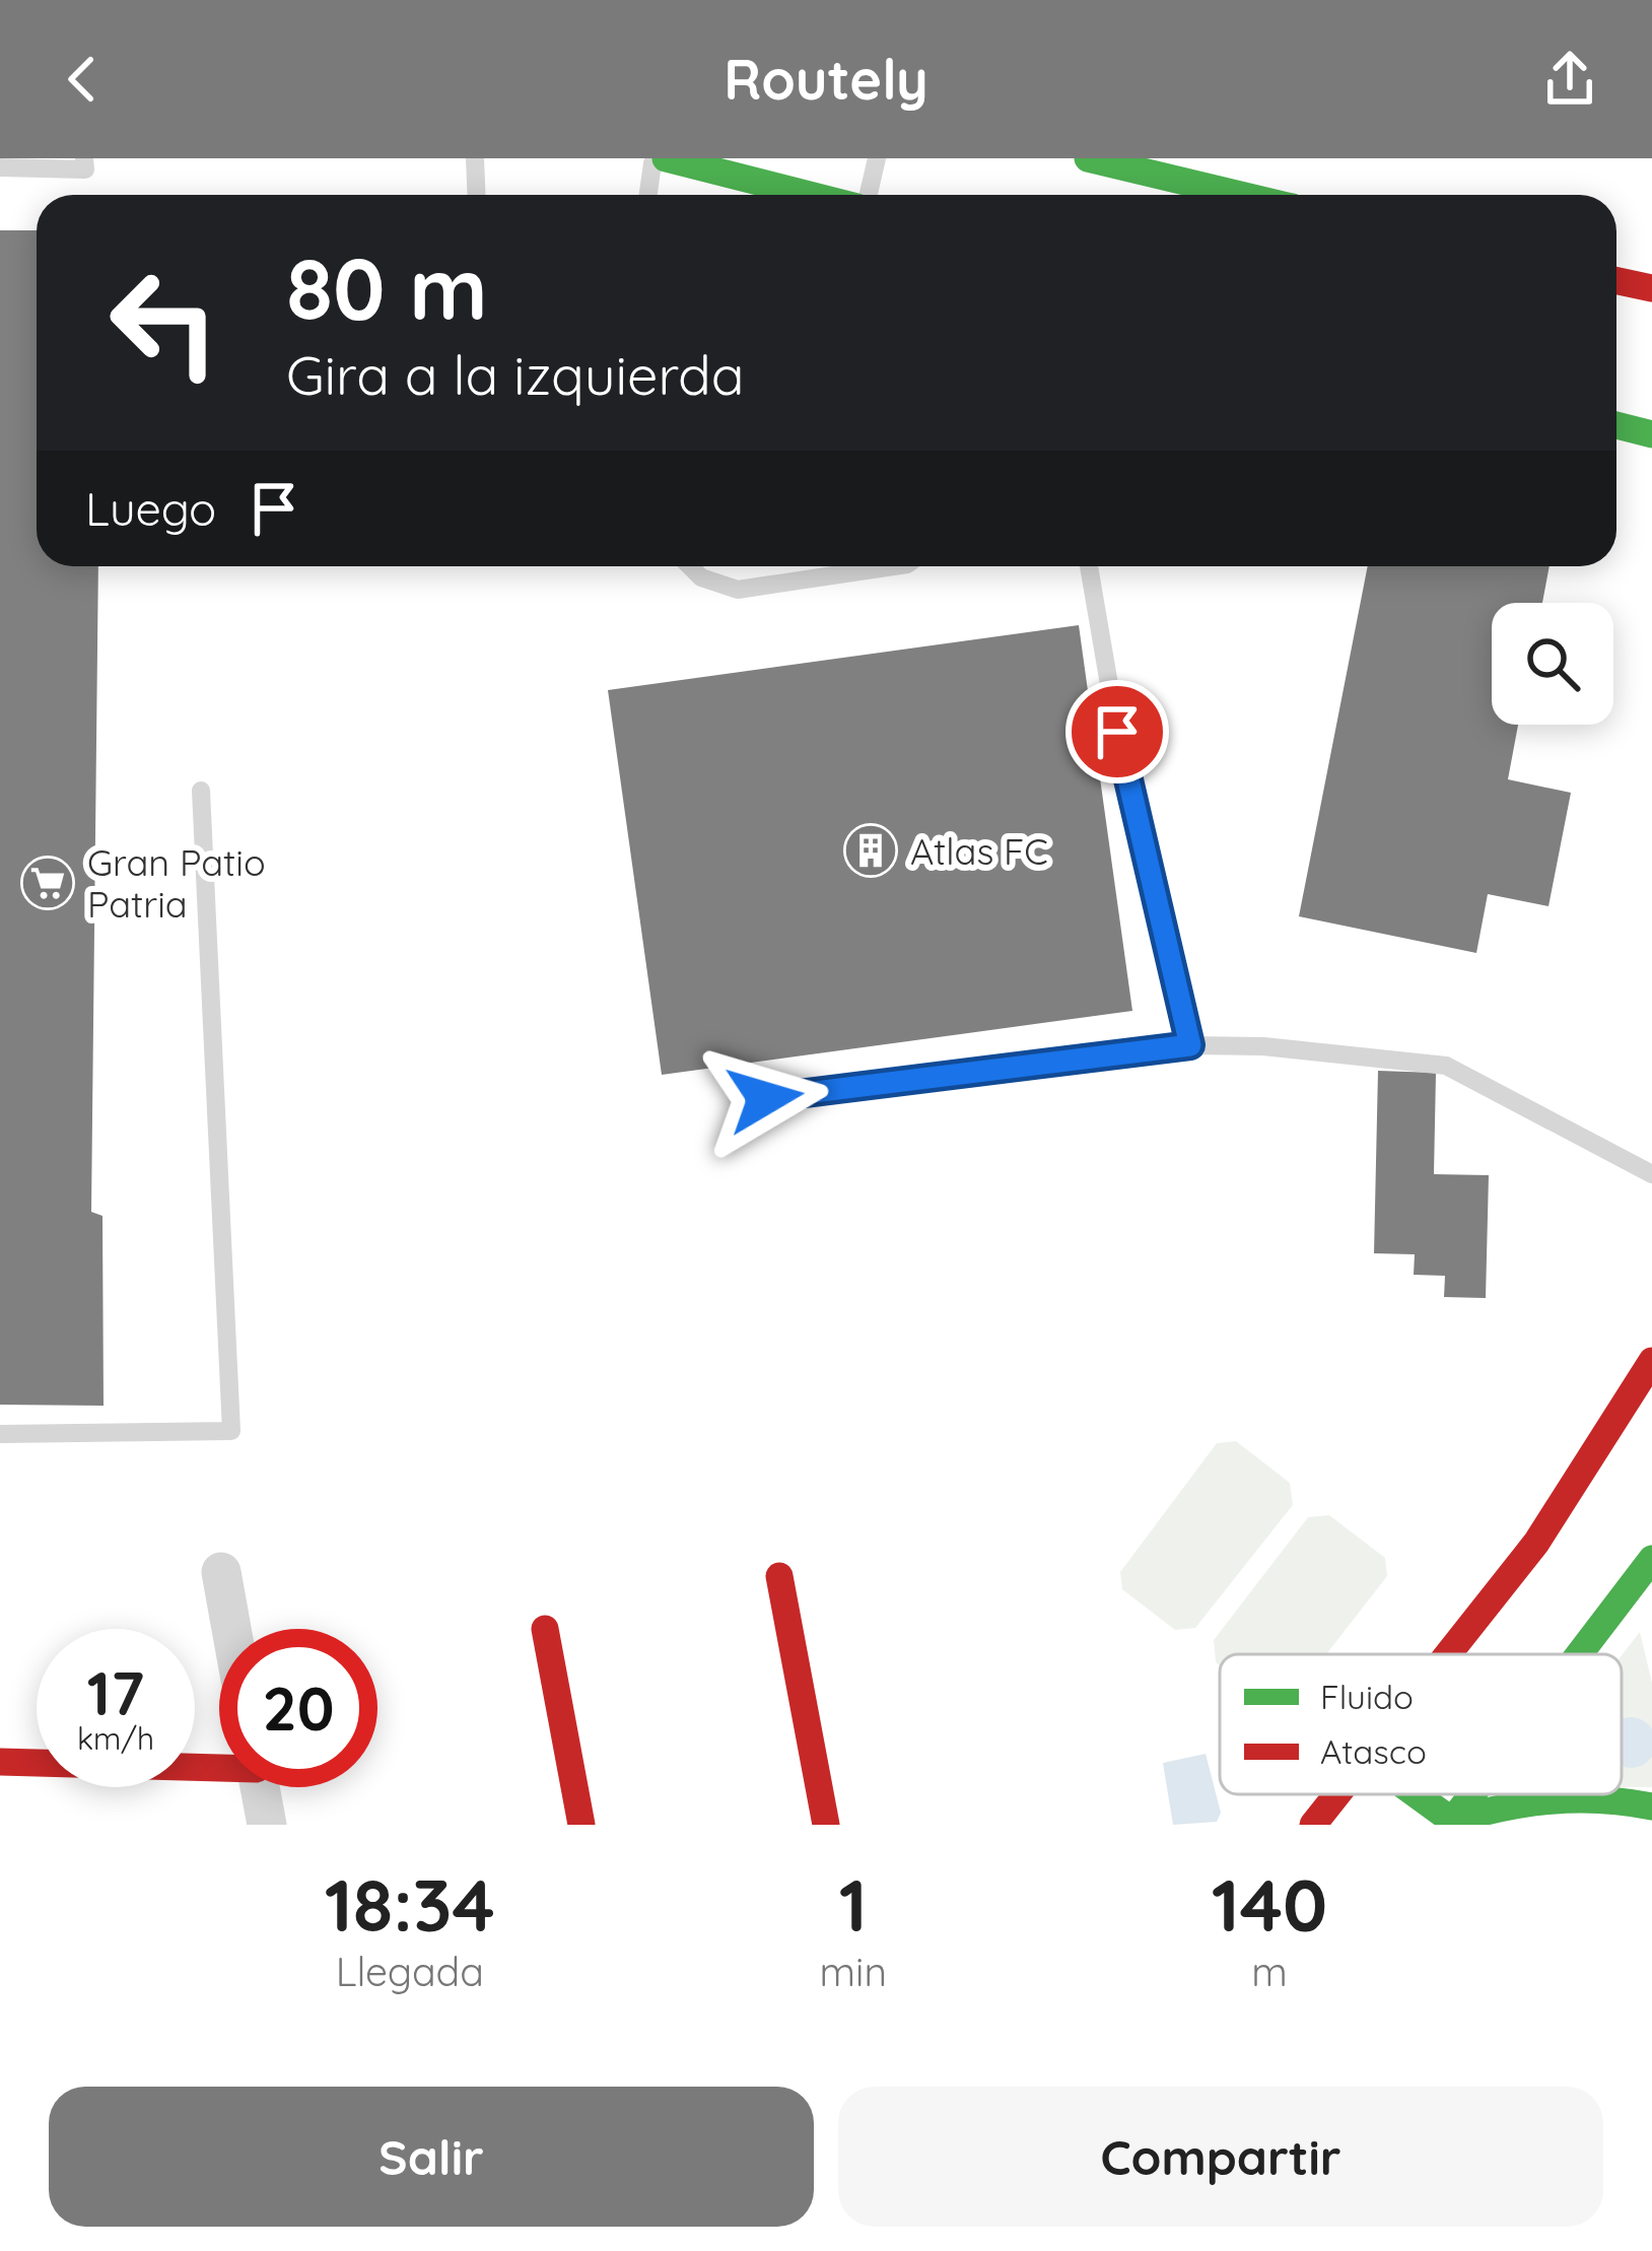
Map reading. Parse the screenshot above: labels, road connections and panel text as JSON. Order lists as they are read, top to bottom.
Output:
{
  "places": {
    "building": ["Atlas FC"],
    "supermarket": ["Gran Patio Patria"]
  },
  "legend": ["Fluido", "Atasco"],
  "page": {
    "header": "Routely",
    "turn": ["80 m", "Gira a la izquierda"],
    "then": "Luego",
    "speed": "17 km/h",
    "limit": "20",
    "eta": [
      "18:34",
      "Llegada",
      "1",
      "min",
      "140",
      "m"
    ],
    "buttons": ["Salir", "Compartir"]
  }
}
